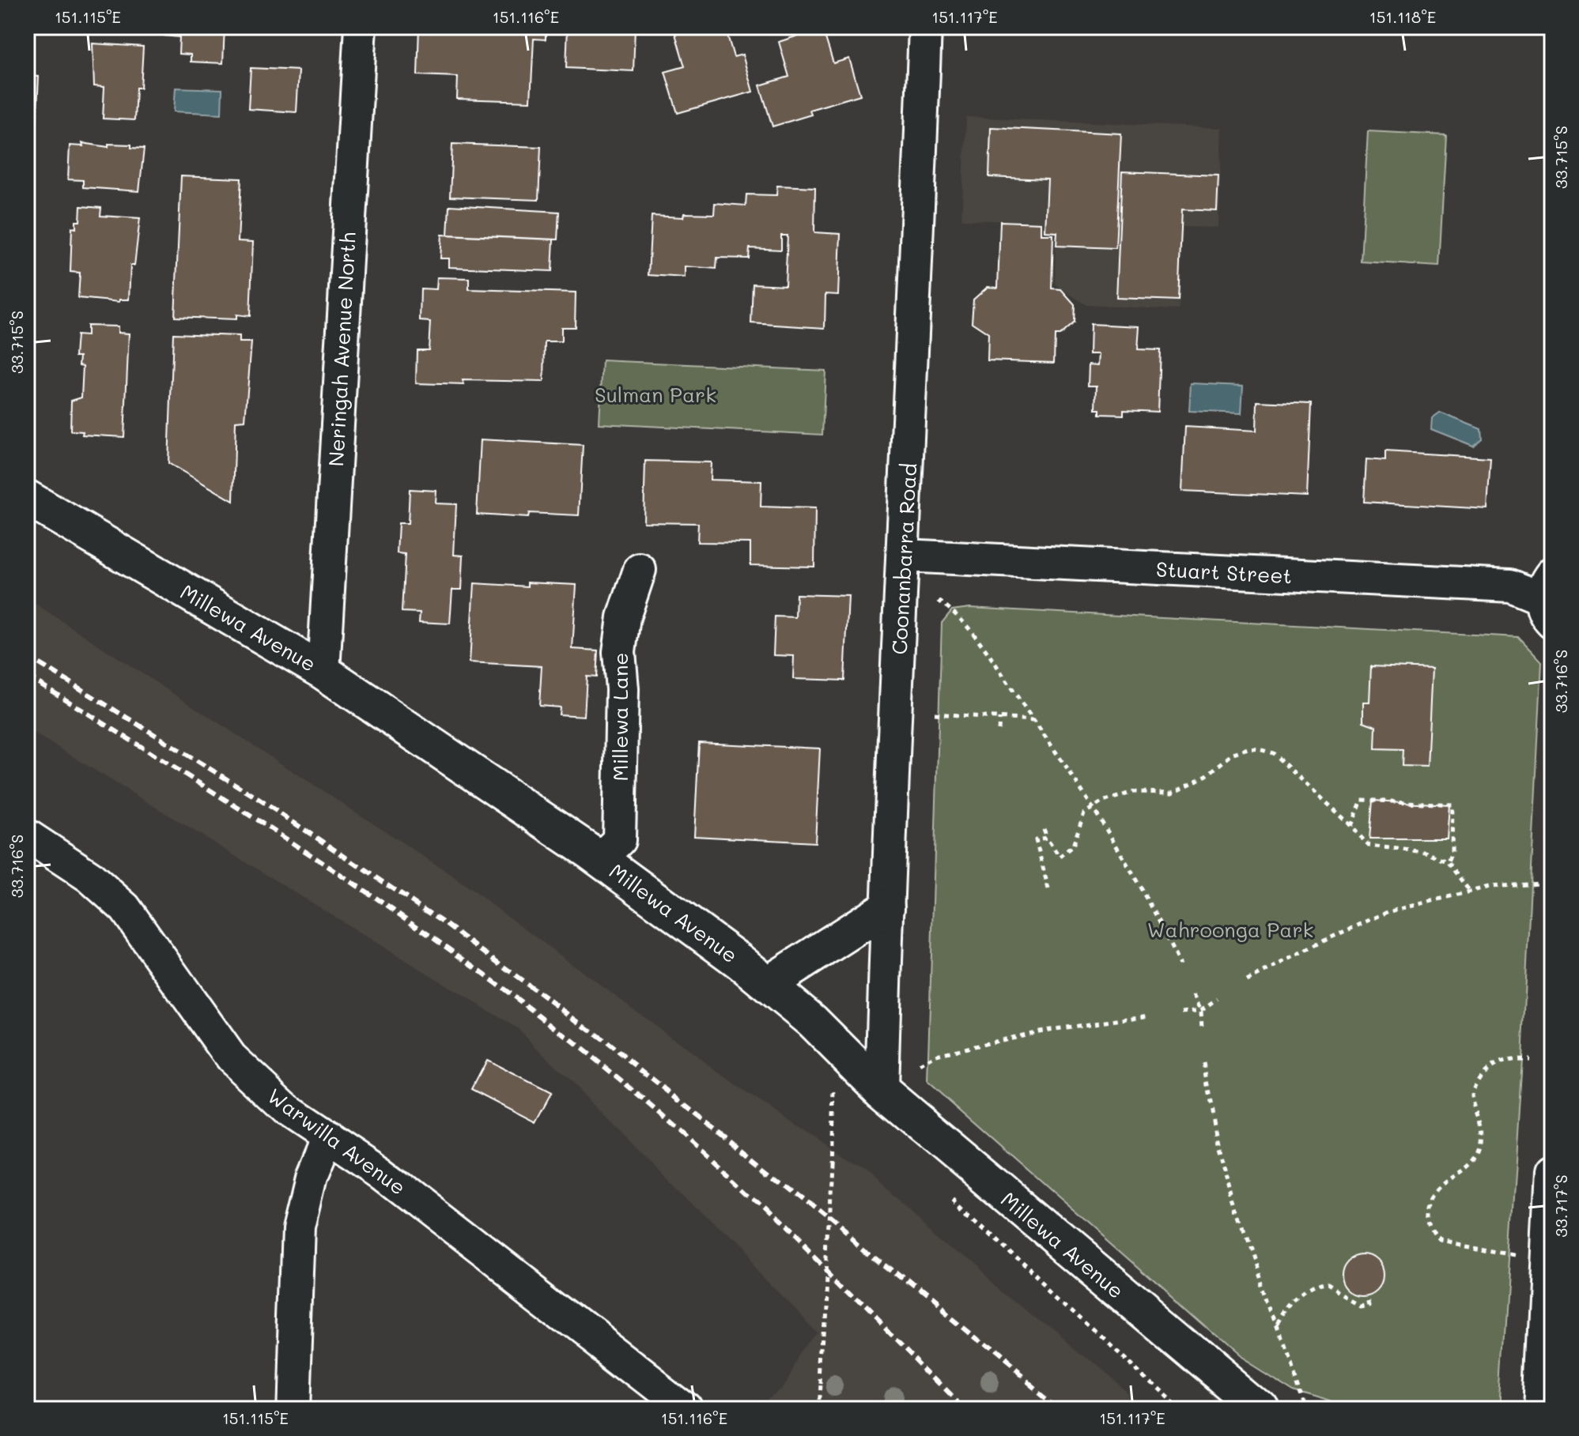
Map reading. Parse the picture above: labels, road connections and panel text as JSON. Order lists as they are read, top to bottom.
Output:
{
  "streets": {
    "street": [
      "Neringah Avenue North",
      "Coonanbarra Road",
      "Stuart Street",
      "Millewa Avenue",
      "Millewa Lane",
      "Warwilla Avenue"
    ]
  },
  "crossings": [
    ["Neringah Avenue North", "Millewa Avenue"],
    ["Coonanbarra Road", "Stuart Street"],
    ["Coonanbarra Road", "Millewa Avenue"],
    ["Millewa Avenue", "Millewa Lane"]
  ],
  "parks": ["Sulman Park", "Wahroonga Park"],
  "coordinates": [
    "151.115°E",
    "151.116°E",
    "151.117°E",
    "151.118°E",
    "33.715°S",
    "33.716°S",
    "33.717°S"
  ]
}
